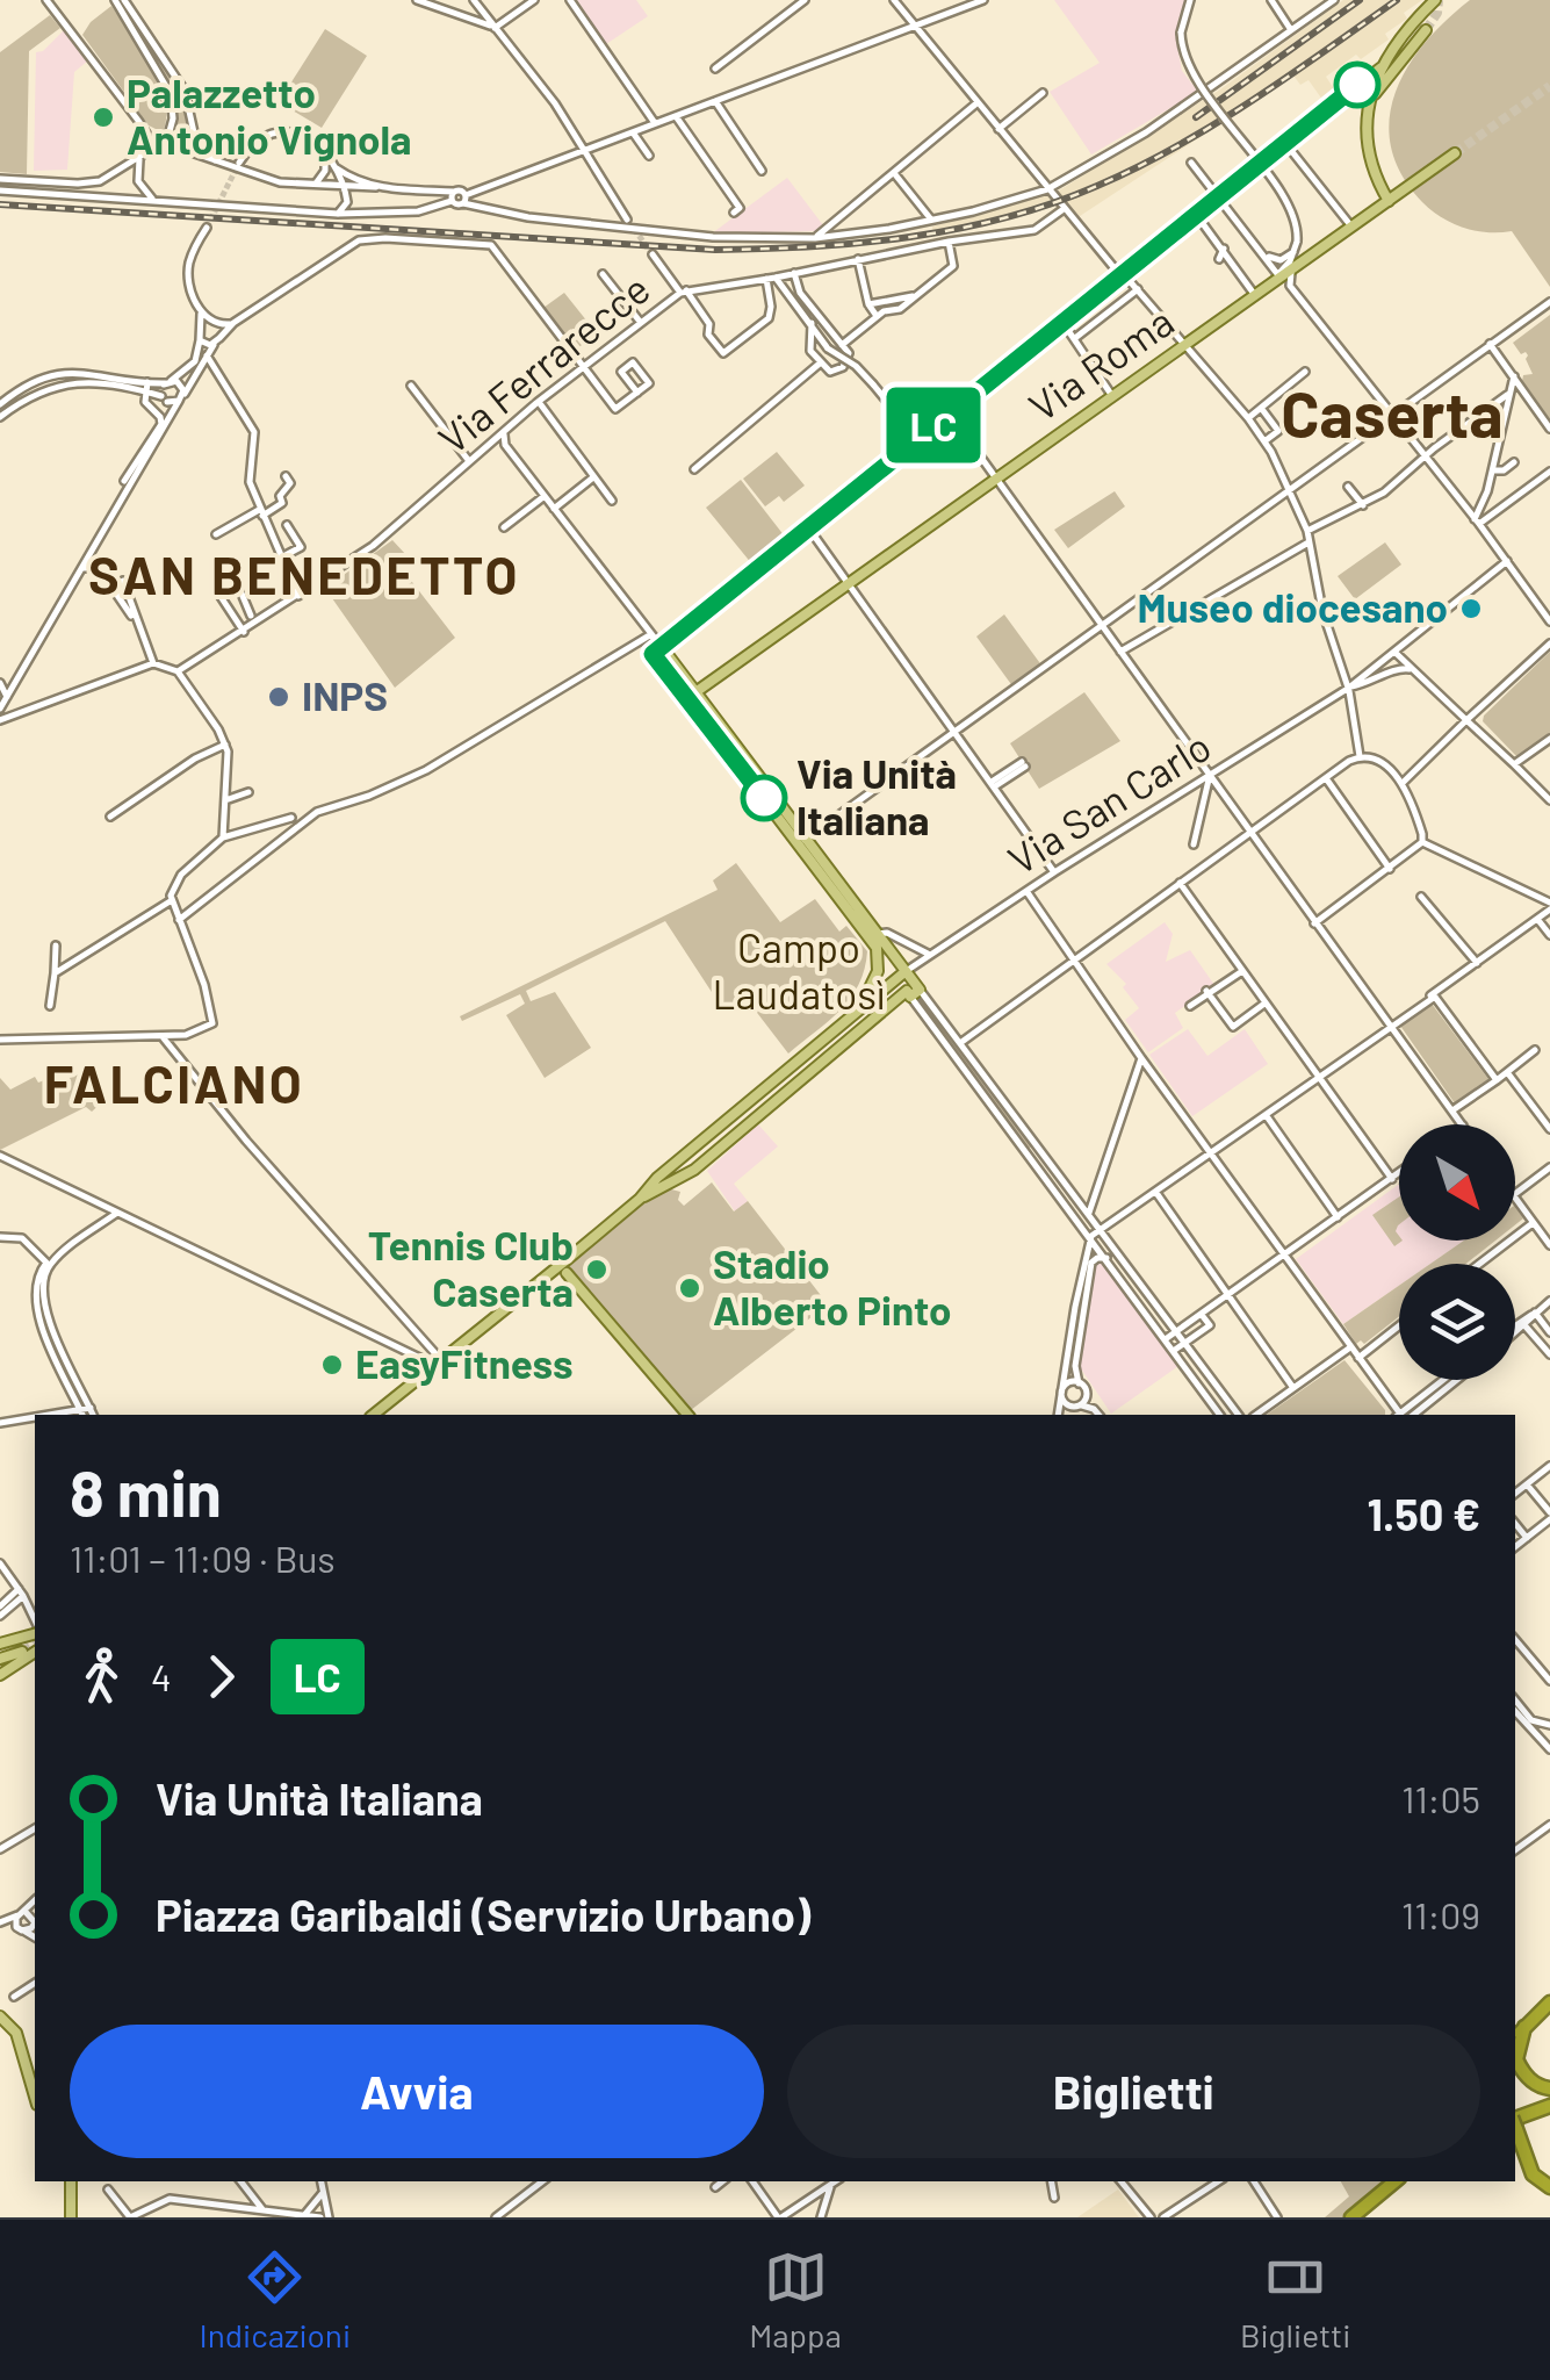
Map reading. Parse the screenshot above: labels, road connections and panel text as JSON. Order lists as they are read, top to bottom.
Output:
{
  "streets": {
    "main road": ["Via Roma"],
    "street": ["Via Ferrarecce", "Via San Carlo"]
  },
  "districts": ["Caserta", "SAN BENEDETTO", "FALCIANO"],
  "parks": ["Campo Laudatosì"],
  "places": [
    "Palazzetto Antonio Vignola",
    "Museo diocesano",
    "INPS",
    "Via Unità Italiana",
    "Tennis Club Caserta",
    "Stadio Alberto Pinto",
    "EasyFitness"
  ],
  "lines": ["bus line LC"],
  "north": "bottom right",
  "page": {
    "on_map": "LC",
    "heading": ["8 min", "11:01 – 11:09 · Bus", "1.50 €"],
    "legs": ["4", "LC"],
    "list": [
      {
        "name": "Via Unità Italiana",
        "value": "11:05"
      },
      {
        "name": "Piazza Garibaldi (Servizio Urbano)",
        "value": "11:09"
      }
    ],
    "buttons": ["Avvia", "Biglietti"],
    "tabs": ["Indicazioni", "Mappa", "Biglietti"]
  }
}
